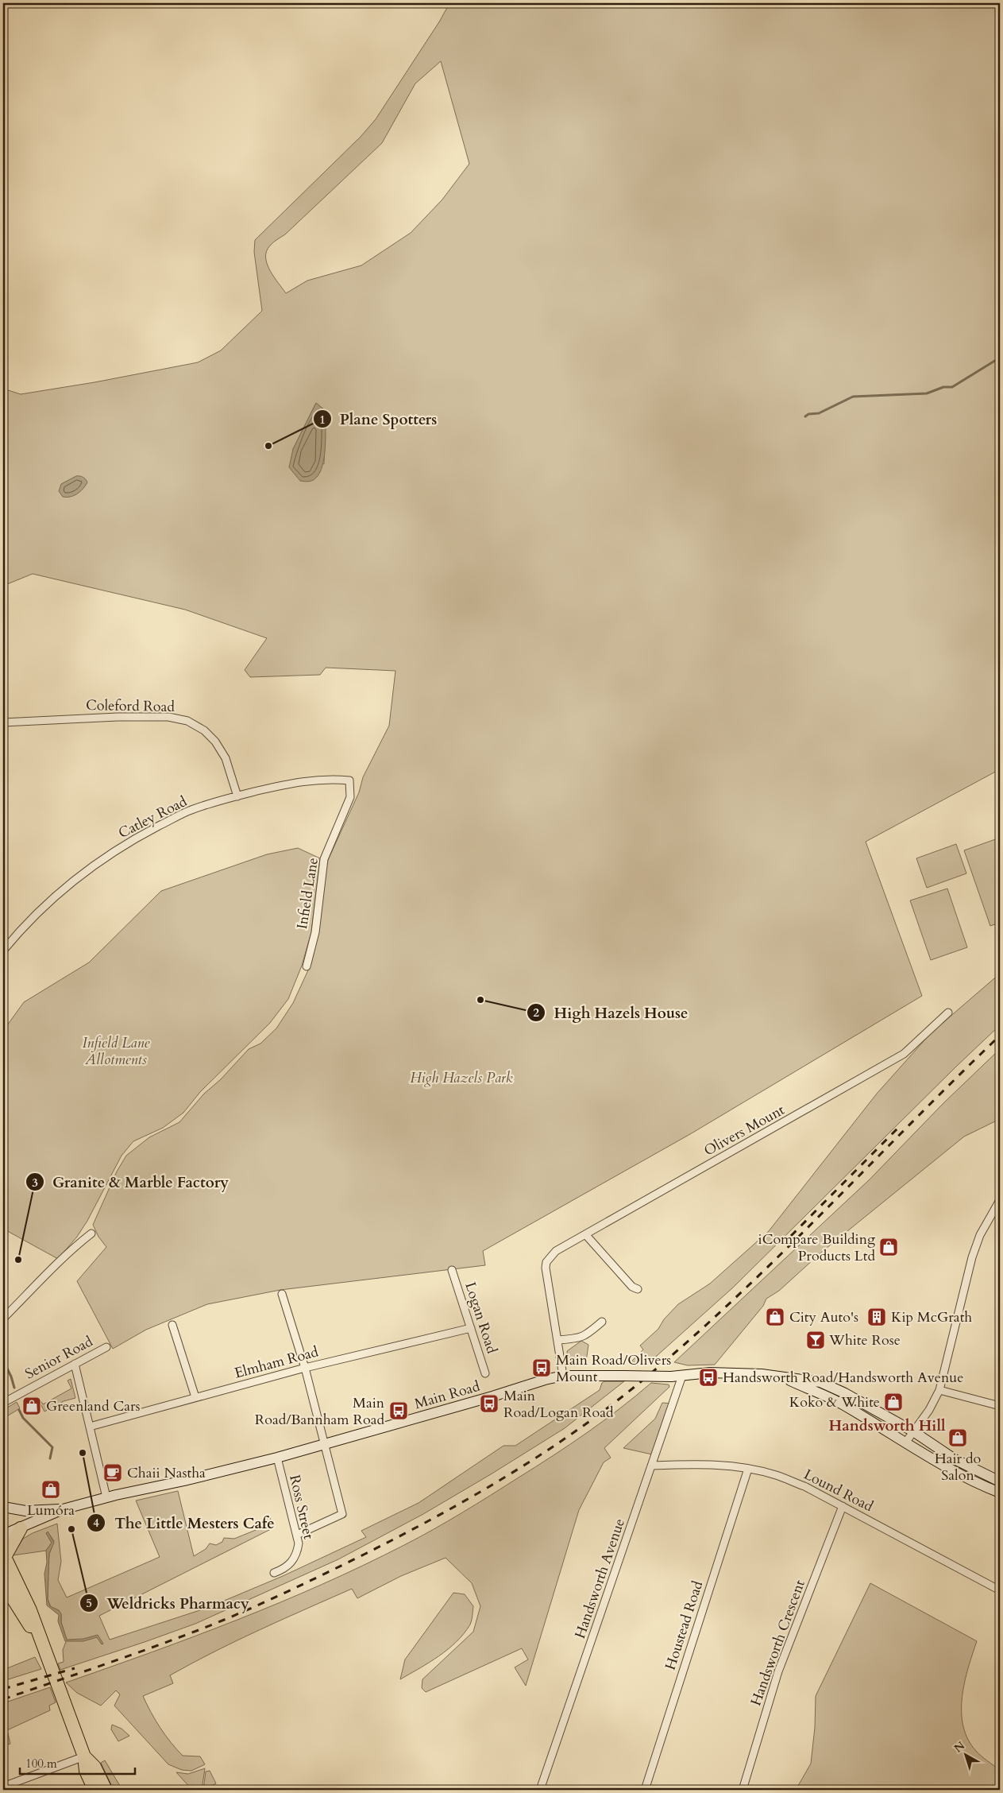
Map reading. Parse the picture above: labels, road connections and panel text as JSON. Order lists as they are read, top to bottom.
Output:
{
  "streets": {
    "main road": ["Main Road"],
    "street": [
      "Coleford Road",
      "Catley Road",
      "Infield Lane",
      "Olivers Mount",
      "Logan Road",
      "Senior Road",
      "Elmham Road",
      "Lound Road",
      "Ross Street",
      "Handsworth Avenue",
      "Houstead Road",
      "Handsworth Crescent"
    ]
  },
  "crossings": [
    ["Coleford Road", "Catley Road"],
    ["Catley Road", "Infield Lane"],
    ["Logan Road", "Elmham Road"],
    ["Main Road", "Ross Street"],
    ["Main Road", "Handsworth Avenue"],
    ["Lound Road", "Handsworth Avenue"],
    ["Lound Road", "Houstead Road"],
    ["Lound Road", "Handsworth Crescent"]
  ],
  "districts": ["Handsworth Hill"],
  "parks": ["Infield Lane Allotments", "High Hazels Park"],
  "places": {
    "other": [
      "Plane Spotters",
      "High Hazels House",
      "Granite & Marble Factory",
      "The Little Mesters Cafe",
      "Weldricks Pharmacy"
    ],
    "shop": [
      "iCompare Building Products Ltd",
      "City Auto's",
      "Koko & White",
      "Greenland Cars",
      "Hair do Salon",
      "Lumóra"
    ],
    "building": ["Kip McGrath"],
    "bar": ["White Rose"],
    "bus stop": [
      "Main Road/Olivers Mount",
      "Handsworth Road/Handsworth Avenue",
      "Main Road/Logan Road",
      "Main Road/Bannham Road"
    ],
    "cafe": ["Chaii Nastha"]
  },
  "scale_bar": "100 m",
  "north": "top left"
}
